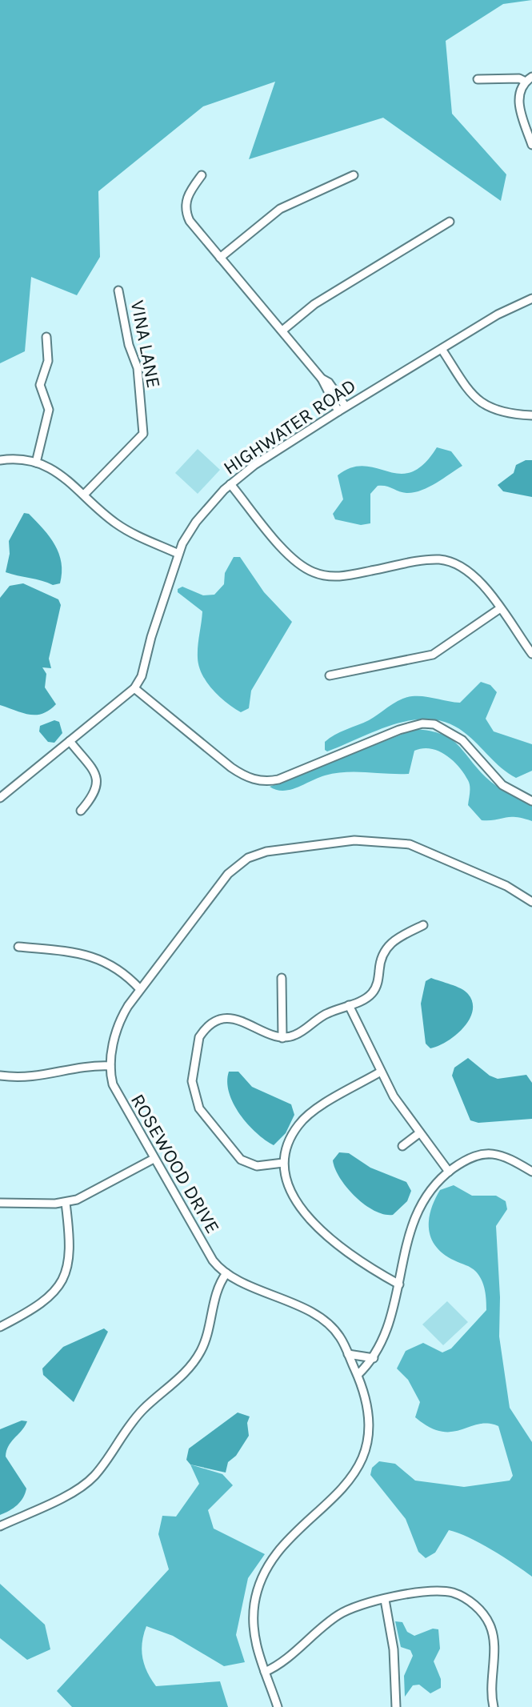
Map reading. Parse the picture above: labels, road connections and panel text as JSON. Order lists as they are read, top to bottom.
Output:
{
  "streets": {
    "street": ["VINA LANE", "HIGHWATER ROAD", "ROSEWOOD DRIVE"]
  }
}
